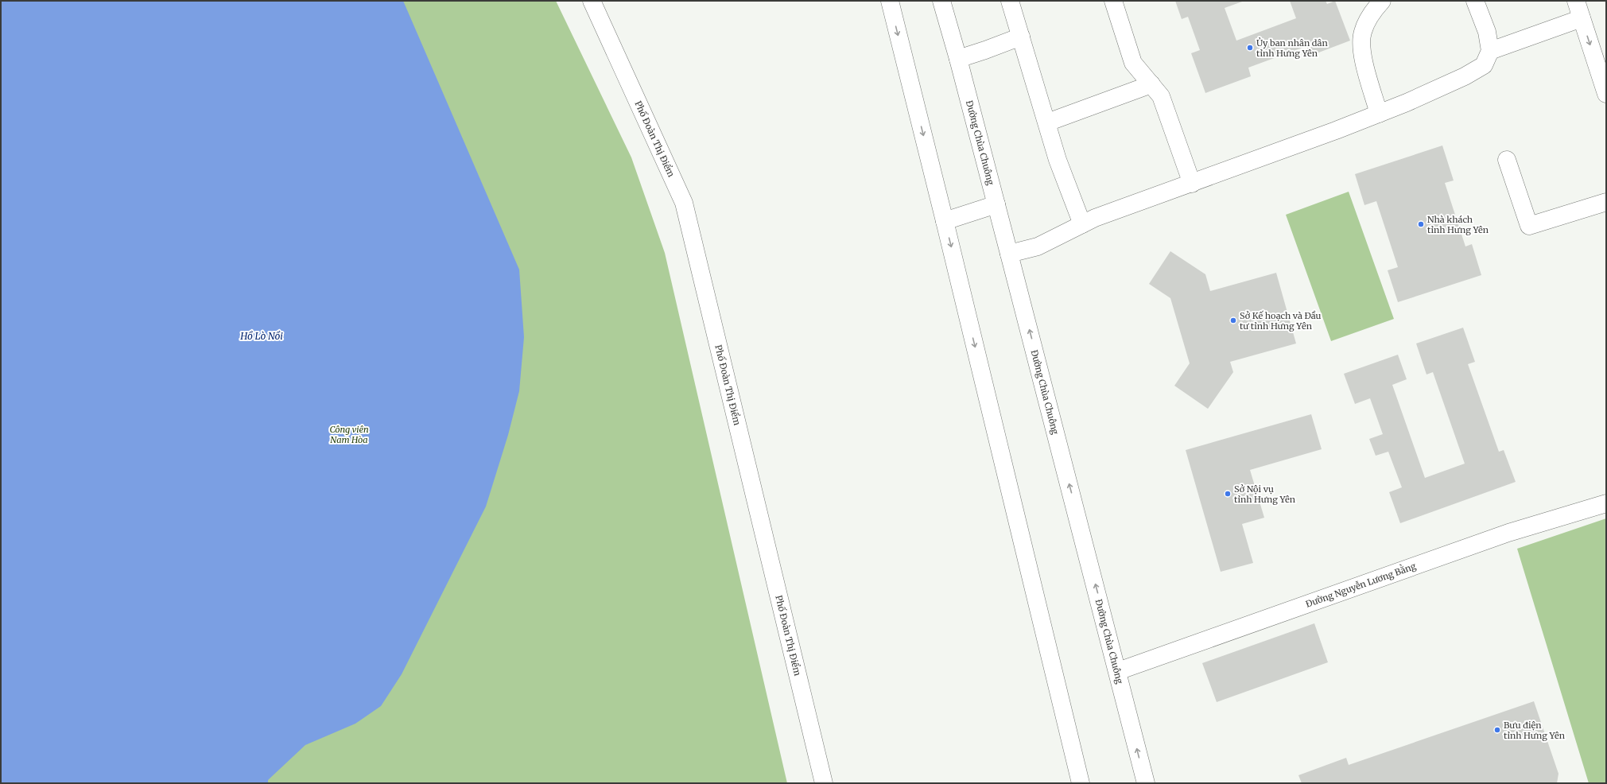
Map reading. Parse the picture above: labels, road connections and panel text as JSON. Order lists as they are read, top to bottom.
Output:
{
  "streets": {
    "main road": ["Phố Đoàn Thị Điểm", "Đường Chùa Chuông", "Đường Nguyễn Lương Bằng"]
  },
  "crossings": [
    ["Đường Chùa Chuông", "Đường Nguyễn Lương Bằng"]
  ],
  "water": ["Hồ Lò Nồi"],
  "parks": ["Công viên Nam Hòa"],
  "places": [
    "Ủy ban nhân dân tỉnh Hưng Yên",
    "Nhà khách tỉnh Hưng Yên",
    "Sở Kế hoạch và Đầu tư tỉnh Hưng Yên",
    "Sở Nội vụ tỉnh Hưng Yên",
    "Bưu điện tỉnh Hưng Yên"
  ]
}
